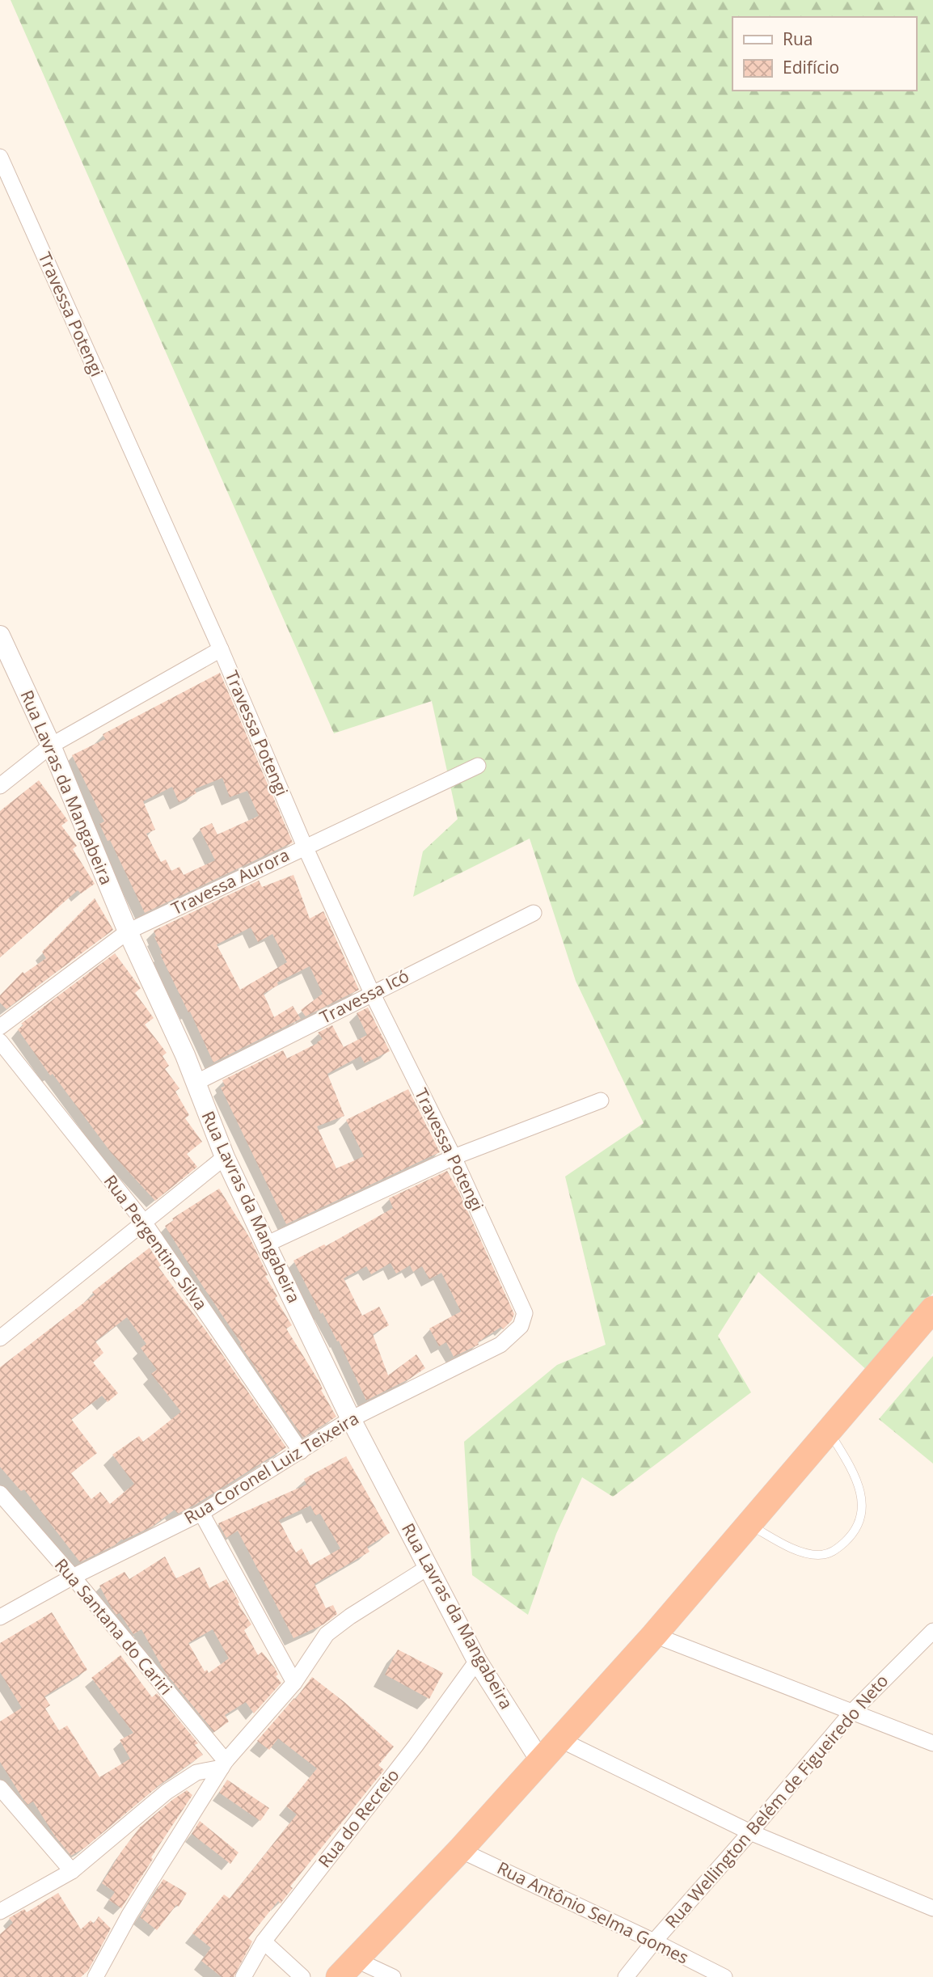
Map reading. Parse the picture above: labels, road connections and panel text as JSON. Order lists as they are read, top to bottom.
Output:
{
  "streets": {
    "street": [
      "Travessa Potengi",
      "Rua Lavras da Mangabeira",
      "Travessa Aurora",
      "Travessa Icó",
      "Rua Pergentino Silva",
      "Rua Coronel Luiz Teixeira",
      "Rua Santana do Cariri",
      "Rua Wellington Belém de Figueiredo Neto",
      "Rua do Recreio",
      "Rua Antônio Selma Gomes"
    ]
  },
  "crossings": [
    ["Travessa Potengi", "Travessa Aurora"],
    ["Travessa Potengi", "Travessa Icó"],
    ["Travessa Potengi", "Rua Coronel Luiz Teixeira"],
    ["Rua Lavras da Mangabeira", "Travessa Aurora"],
    ["Rua Lavras da Mangabeira", "Travessa Icó"],
    ["Rua Lavras da Mangabeira", "Rua Coronel Luiz Teixeira"],
    ["Rua Lavras da Mangabeira", "Rua do Recreio"],
    ["Rua Pergentino Silva", "Rua Coronel Luiz Teixeira"],
    ["Rua Coronel Luiz Teixeira", "Rua Santana do Cariri"],
    ["Rua Wellington Belém de Figueiredo Neto", "Rua Antônio Selma Gomes"]
  ],
  "legend": ["Rua", "Edifício"]
}
